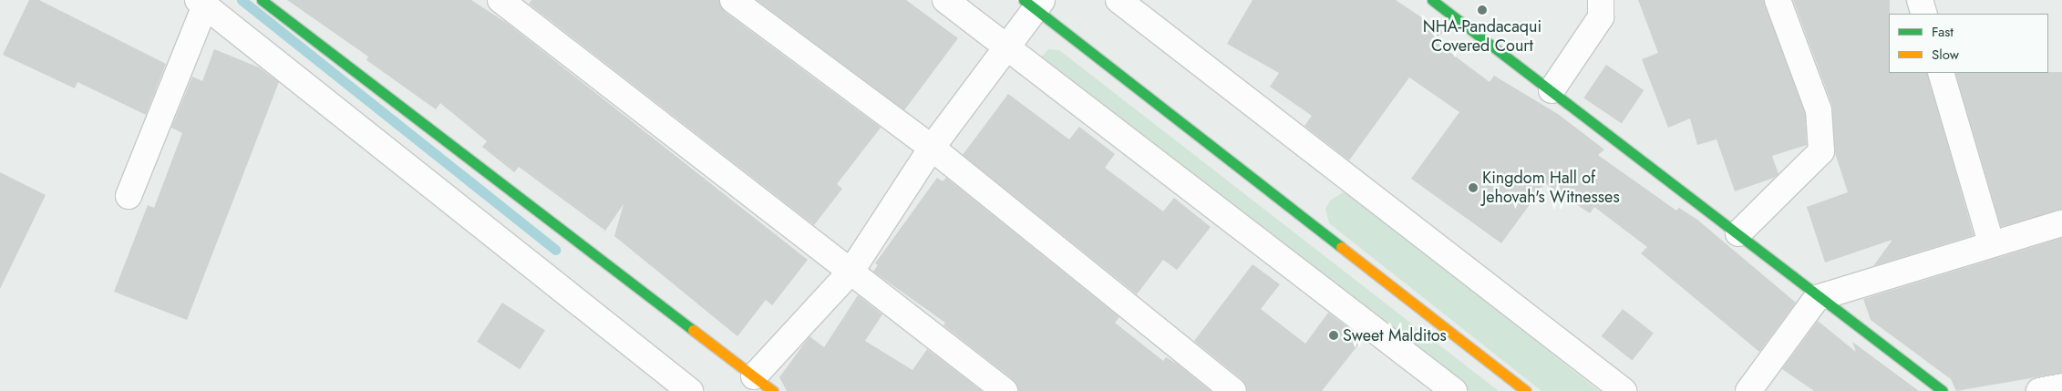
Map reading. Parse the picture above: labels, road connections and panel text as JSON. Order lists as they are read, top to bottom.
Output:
{
  "places": ["NHA-Pandacaqui Covered Court", "Kingdom Hall of Jehovah's Witnesses", "Sweet Malditos"],
  "legend": ["Fast", "Slow"]
}
